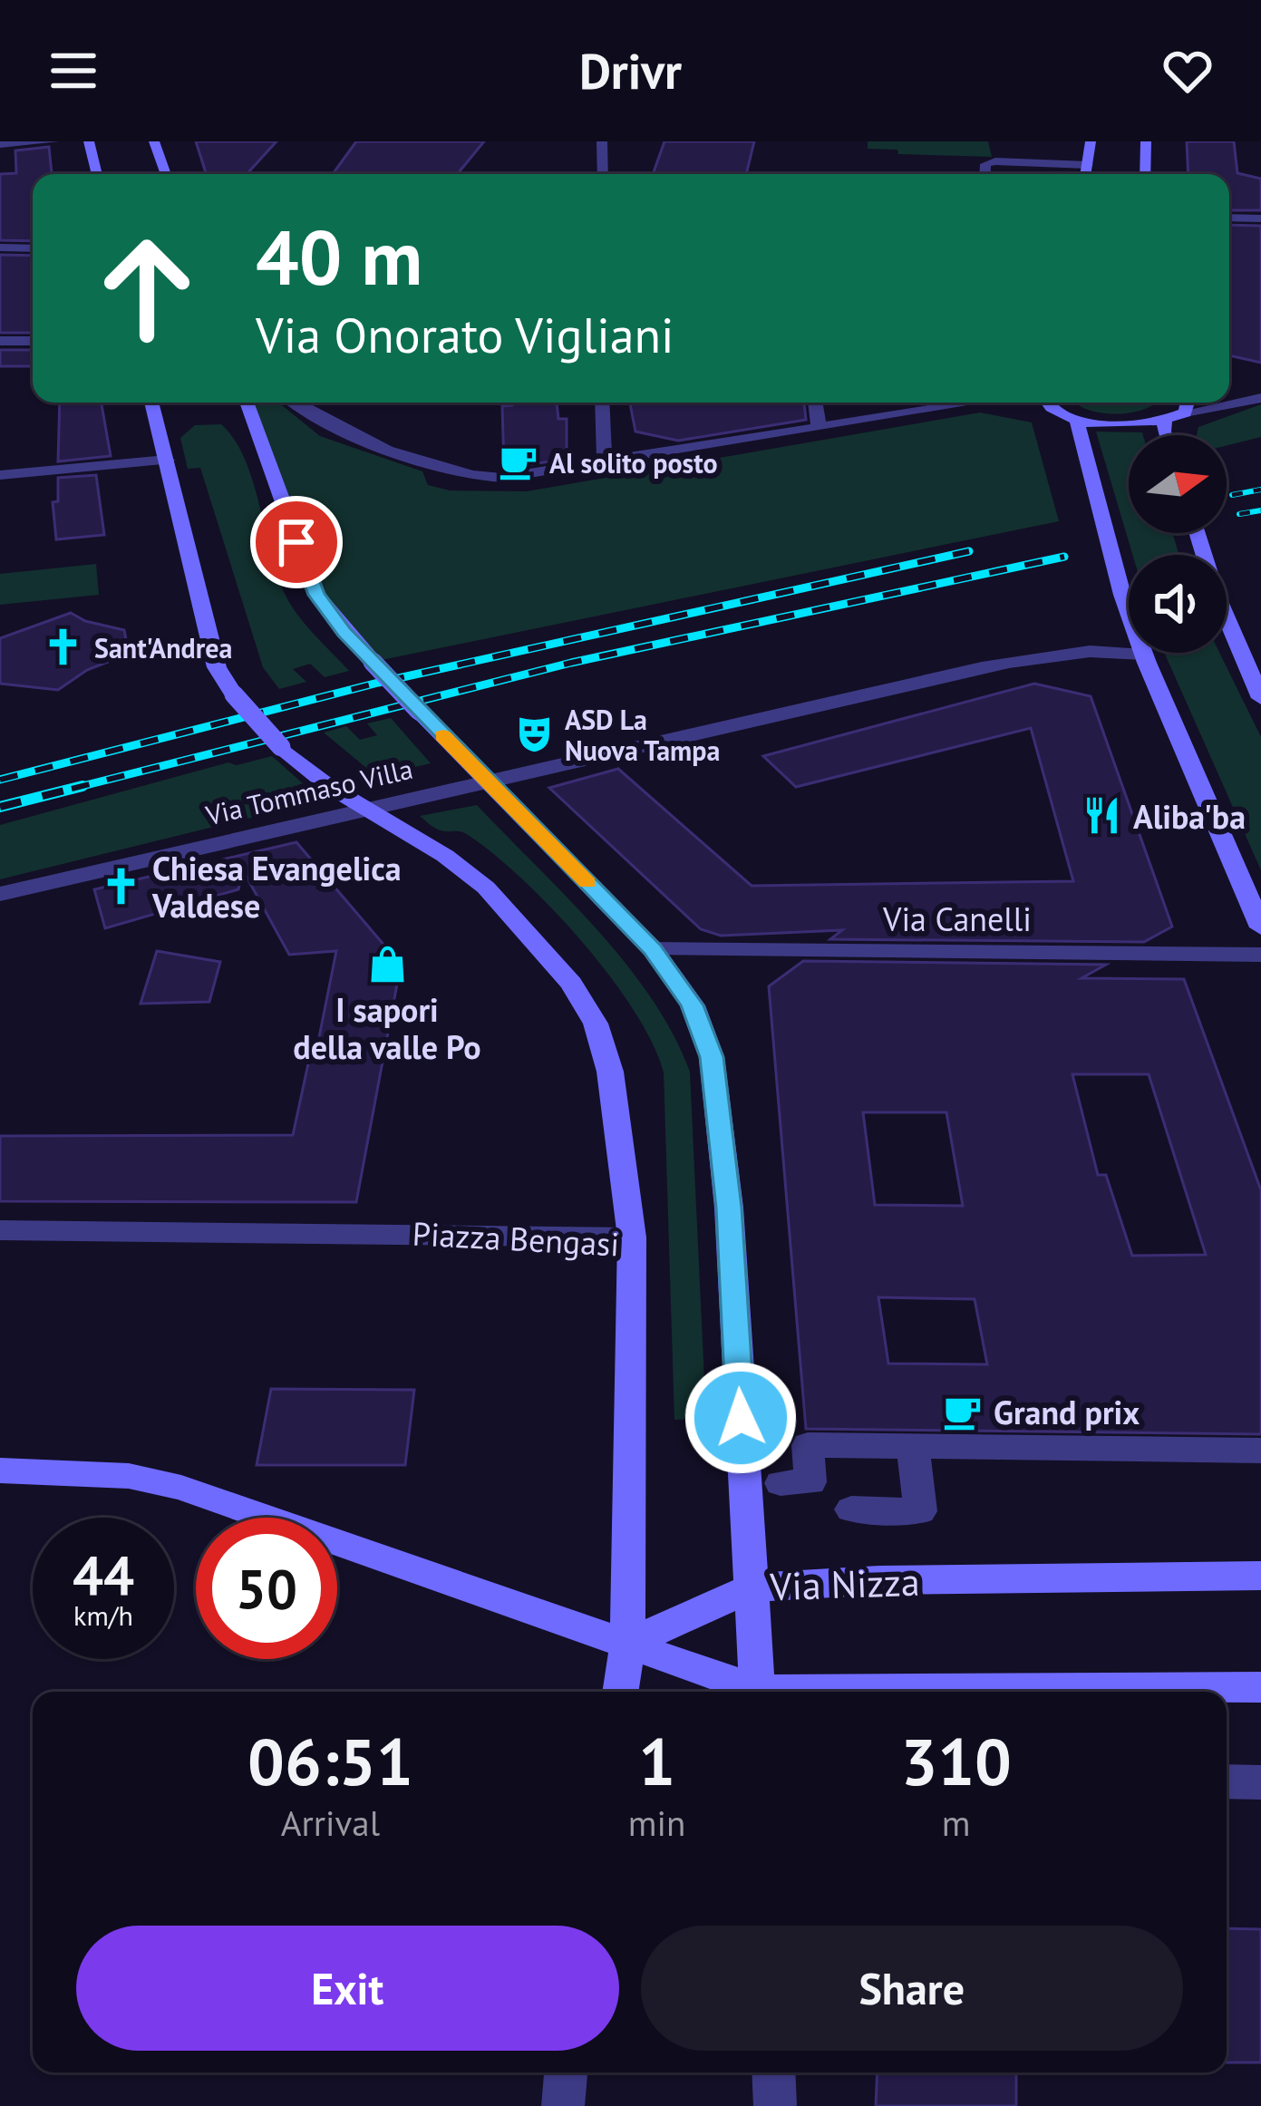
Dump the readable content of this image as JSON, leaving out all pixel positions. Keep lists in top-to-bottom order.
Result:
{
  "streets": {
    "main road": ["Piazza Bengasi", "Via Nizza"],
    "street": ["Via Tommaso Villa", "Via Canelli"]
  },
  "crossings": [
    ["Piazza Bengasi", "Via Nizza"]
  ],
  "places": {
    "cafe": ["Al solito posto", "Grand prix"],
    "church": ["Sant'Andrea", "Chiesa Evangelica Valdese"],
    "theatre": ["ASD La Nuova Tampa"],
    "restaurant": ["Aliba'ba"],
    "shop": ["I sapori della valle Po"]
  },
  "north": "right",
  "page": {
    "header": "Drivr",
    "turn": ["40 m", "Via Onorato Vigliani"],
    "speed": "44 km/h",
    "limit": "50",
    "eta": [
      "06:51",
      "Arrival",
      "1",
      "min",
      "310",
      "m"
    ],
    "buttons": ["Exit", "Share"]
  }
}
